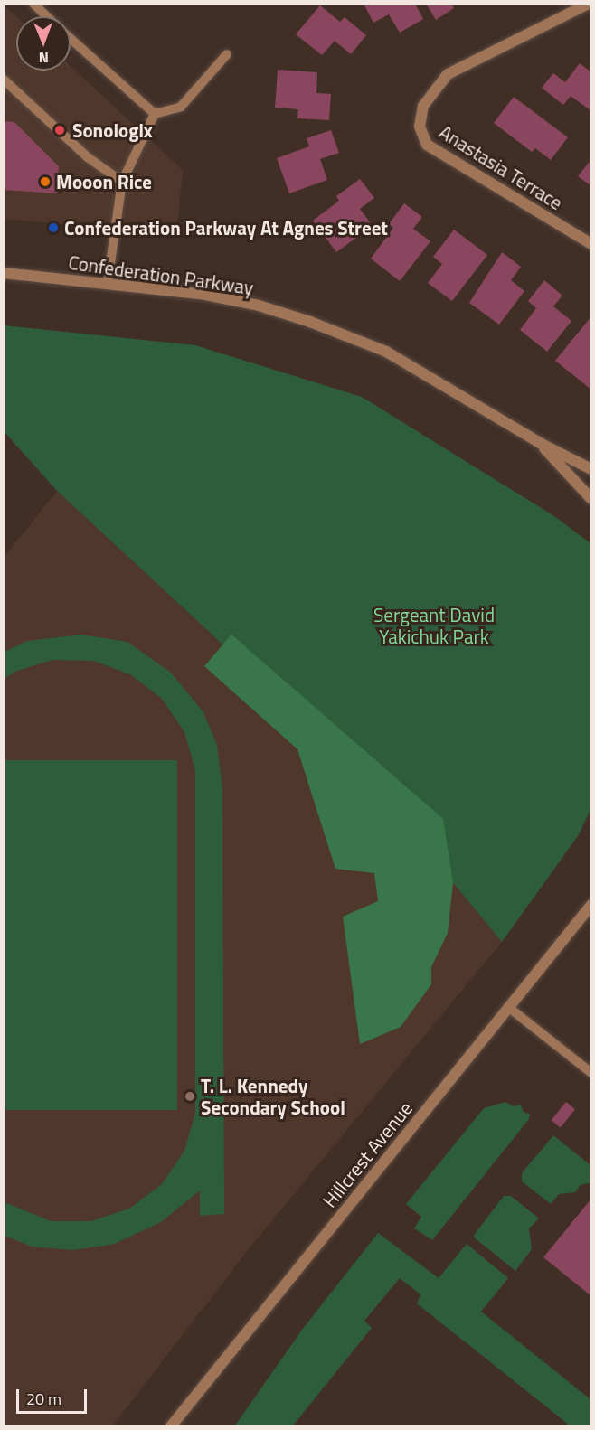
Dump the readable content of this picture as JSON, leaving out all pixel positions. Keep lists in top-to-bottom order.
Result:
{
  "streets": {
    "street": ["Anastasia Terrace", "Confederation Parkway", "Hillcrest Avenue"]
  },
  "parks": ["Sergeant David Yakichuk Park"],
  "places": [
    "Sonologix",
    "Mooon Rice",
    "Confederation Parkway At Agnes Street",
    "T. L. Kennedy Secondary School"
  ],
  "scale_bar": "20 m",
  "north": "bottom"
}
